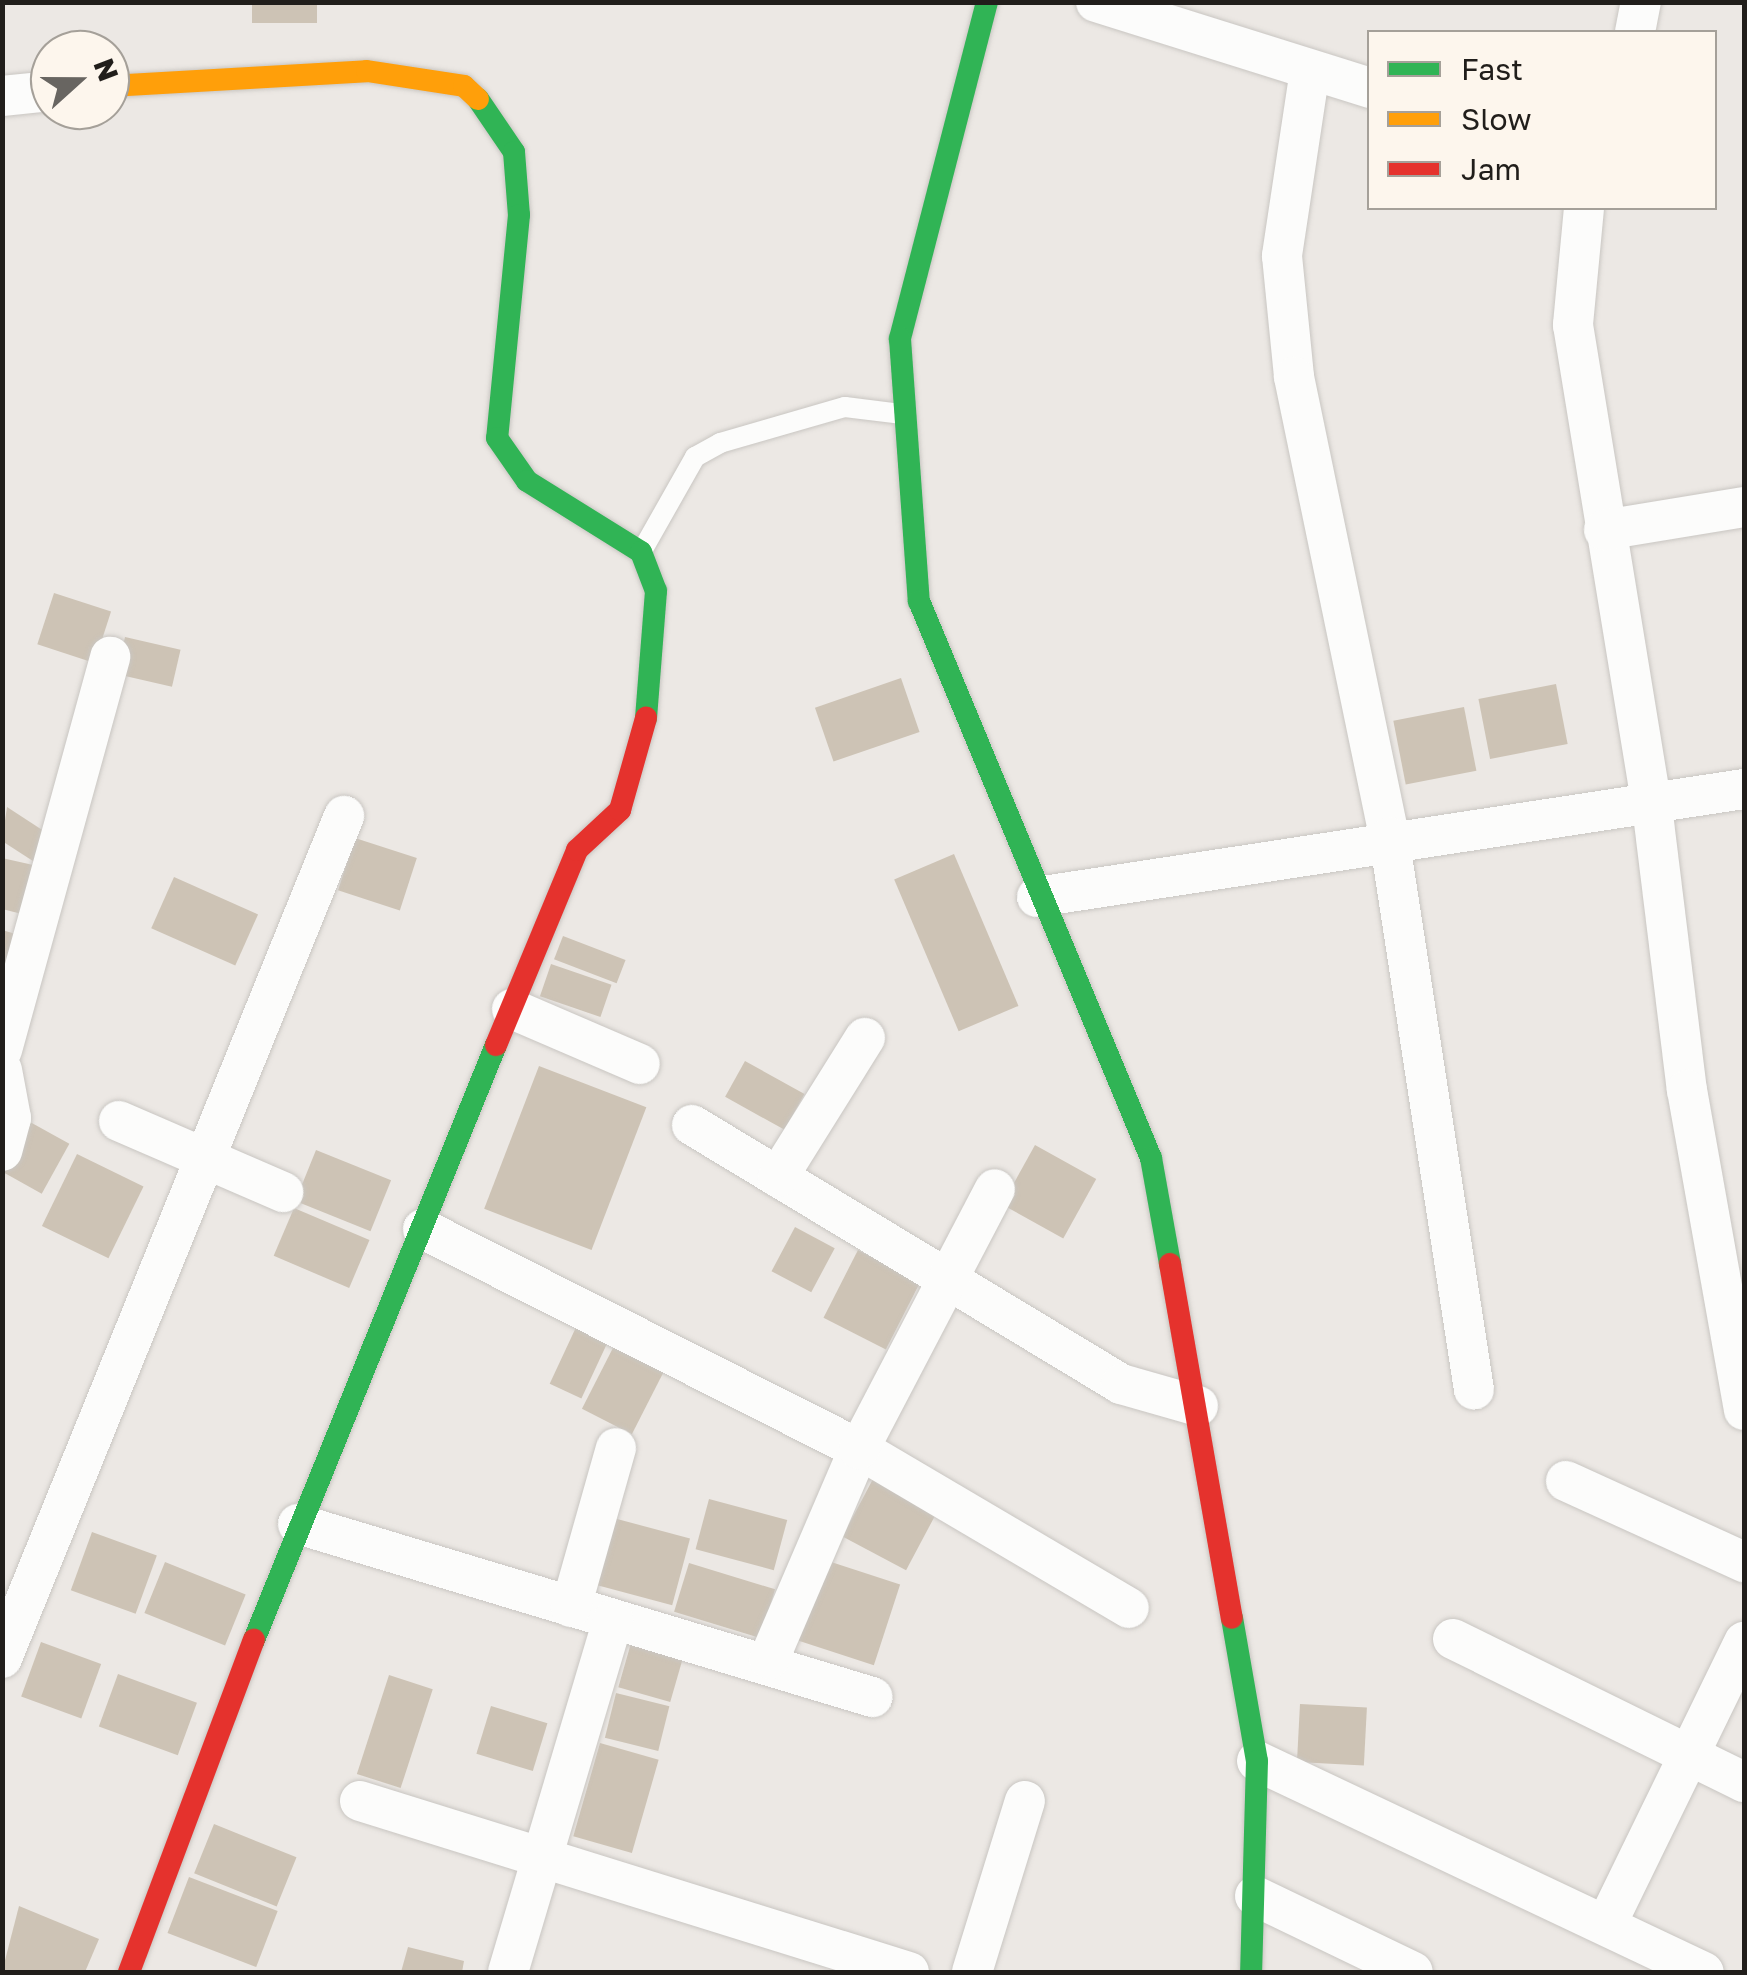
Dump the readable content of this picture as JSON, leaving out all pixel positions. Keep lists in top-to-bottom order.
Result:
{
  "legend": ["Fast", "Slow", "Jam"],
  "north": "right"
}
